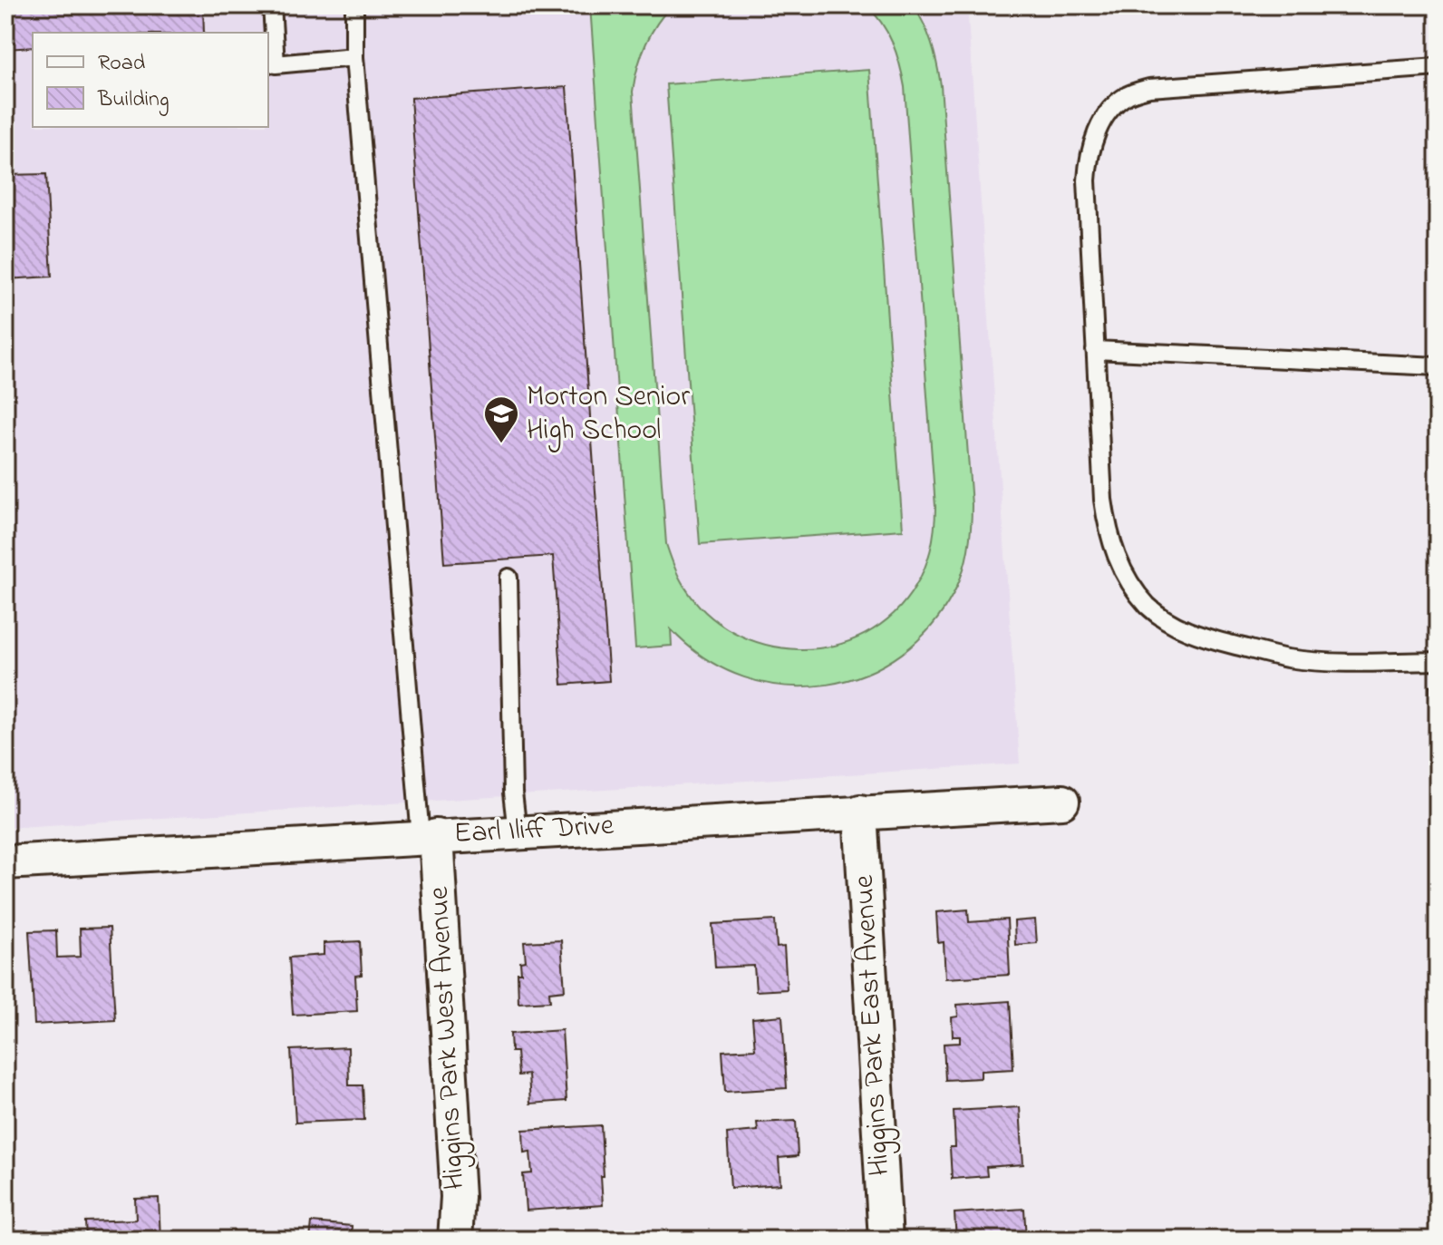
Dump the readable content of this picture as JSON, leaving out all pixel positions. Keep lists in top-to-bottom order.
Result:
{
  "streets": {
    "street": ["Earl Iliff Drive", "Higgins Park East Avenue", "Higgins Park West Avenue"]
  },
  "crossings": [
    ["Earl Iliff Drive", "Higgins Park East Avenue"],
    ["Earl Iliff Drive", "Higgins Park West Avenue"]
  ],
  "places": {
    "school or university": ["Morton Senior High School"]
  },
  "legend": ["Road", "Building"]
}
